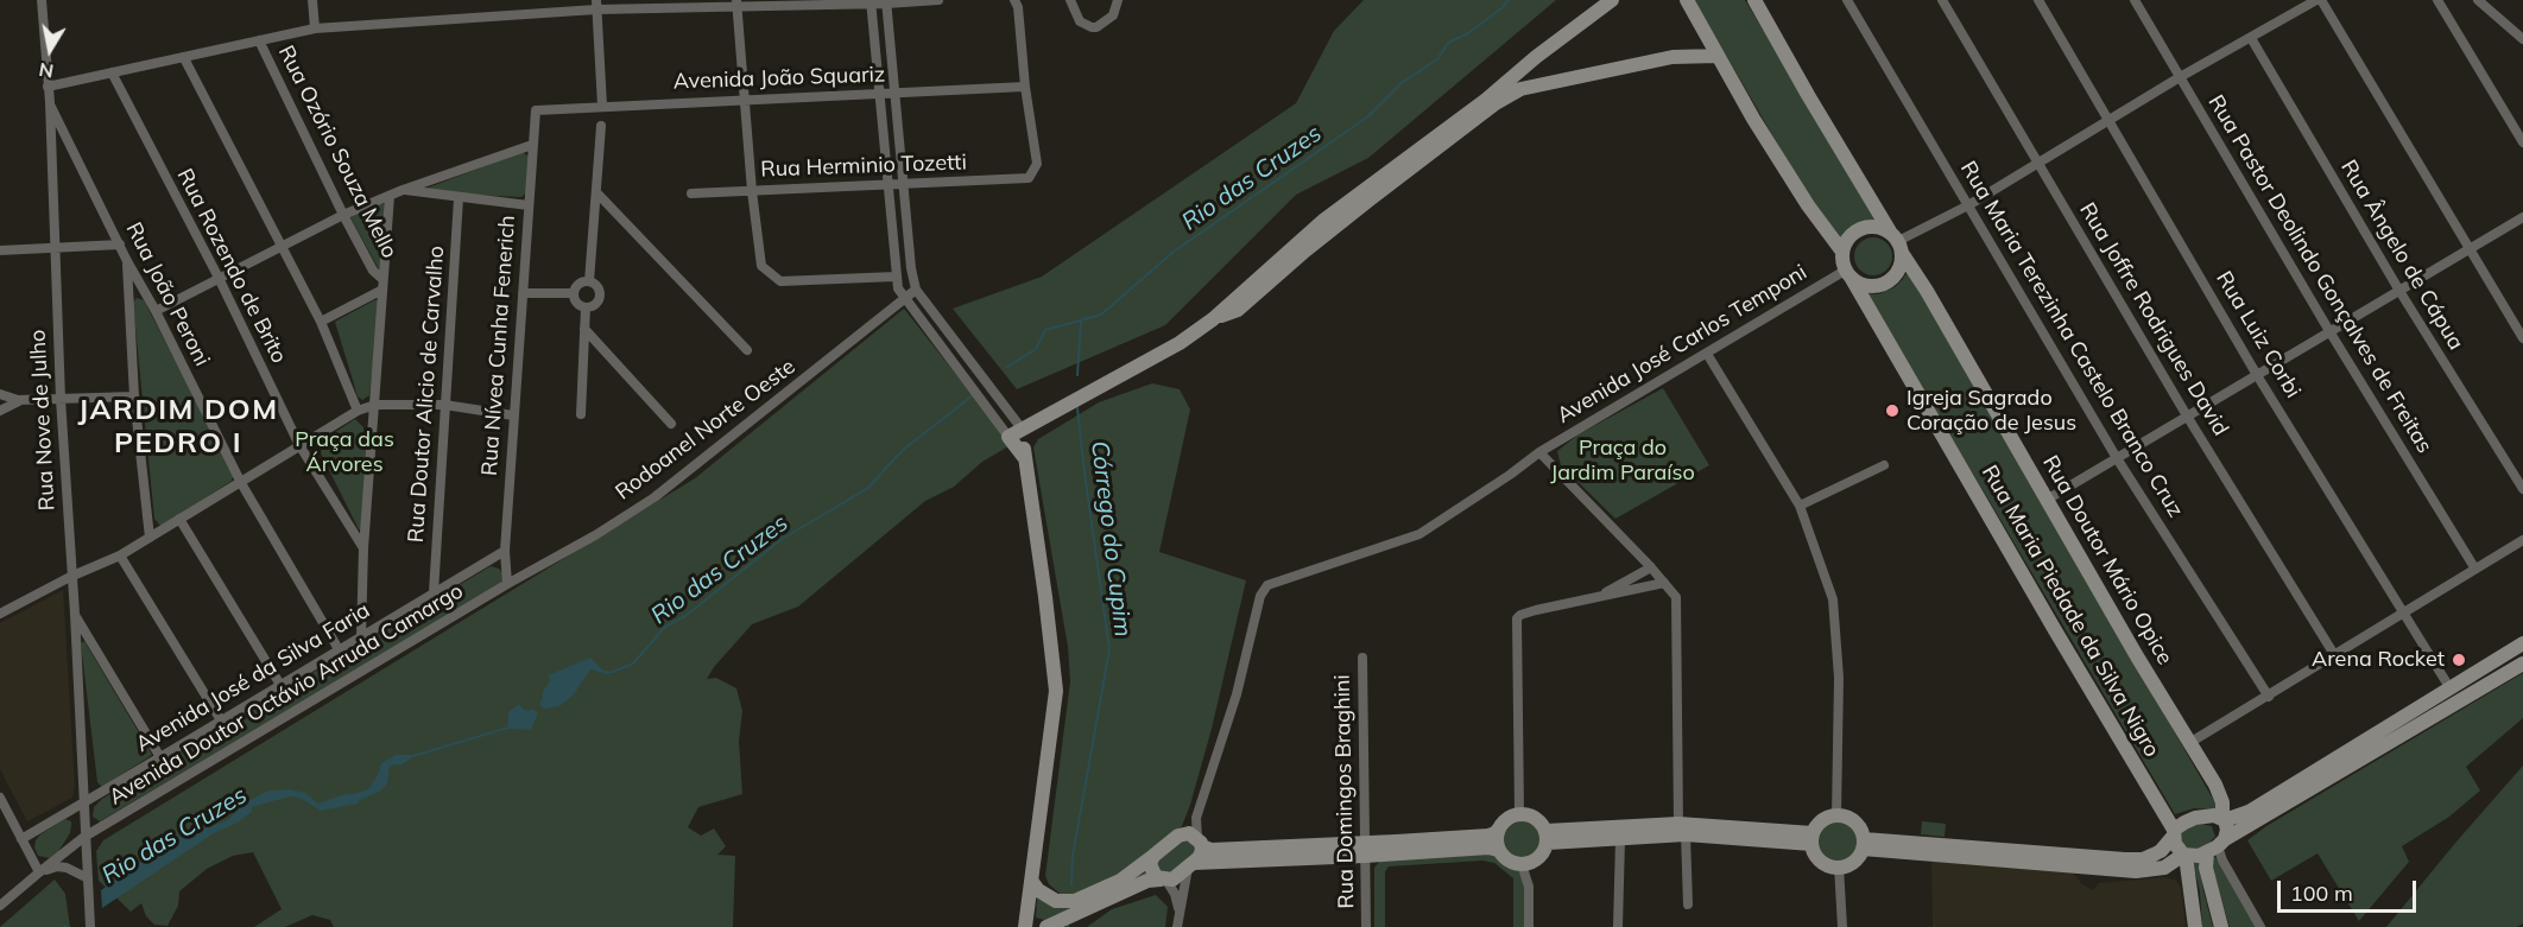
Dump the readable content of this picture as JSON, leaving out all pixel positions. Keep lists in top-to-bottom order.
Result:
{
  "streets": {
    "street": [
      "Avenida João Squariz",
      "Rua Ozório Souza Mello",
      "Rua Herminio Tozetti",
      "Rua Ângelo de Cápua",
      "Rua Rozendo de Brito",
      "Rua Pastor Deolindo Gonçalves de Freitas",
      "Rua João Peroni",
      "Rua Joffre Rodrigues David",
      "Rua Luiz Corbi",
      "Rua Maria Terezinha Castelo Branco Cruz",
      "Avenida José Carlos Temponi",
      "Rua Nívea Cunha Fenerich",
      "Rua Doutor Alicio de Carvalho",
      "Rua Nove de Julho",
      "Rodoanel Norte Oeste",
      "Rua Doutor Mário Opice",
      "Rua Maria Piedade da Silva Nigro",
      "Avenida José da Silva Faria",
      "Avenida Doutor Octávio Arruda Camargo",
      "Rua Domingos Braghini"
    ]
  },
  "crossings": [
    ["Avenida João Squariz", "Rua Herminio Tozetti"],
    ["Avenida João Squariz", "Rua Nívea Cunha Fenerich"],
    ["Rua João Peroni", "Rua Nove de Julho"],
    ["Rua João Peroni", "Avenida José da Silva Faria"],
    ["Avenida José Carlos Temponi", "Rua Doutor Mário Opice"],
    ["Avenida José Carlos Temponi", "Rua Maria Piedade da Silva Nigro"],
    ["Rua Nívea Cunha Fenerich", "Rodoanel Norte Oeste"],
    ["Rua Nívea Cunha Fenerich", "Avenida José da Silva Faria"],
    ["Rua Nívea Cunha Fenerich", "Avenida Doutor Octávio Arruda Camargo"],
    ["Rua Doutor Alicio de Carvalho", "Avenida José da Silva Faria"],
    ["Rua Nove de Julho", "Avenida José da Silva Faria"],
    ["Rua Nove de Julho", "Avenida Doutor Octávio Arruda Camargo"],
    ["Rodoanel Norte Oeste", "Avenida Doutor Octávio Arruda Camargo"],
    ["Rua Doutor Mário Opice", "Rua Maria Piedade da Silva Nigro"]
  ],
  "districts": ["JARDIM DOM PEDRO I"],
  "water": ["Rio das Cruzes", "Córrego do Cupim"],
  "parks": ["Praça das Árvores", "Praça do Jardim Paraíso"],
  "places": ["Igreja Sagrado Coração de Jesus", "Arena Rocket"],
  "scale_bar": "100 m",
  "north": "bottom"
}
